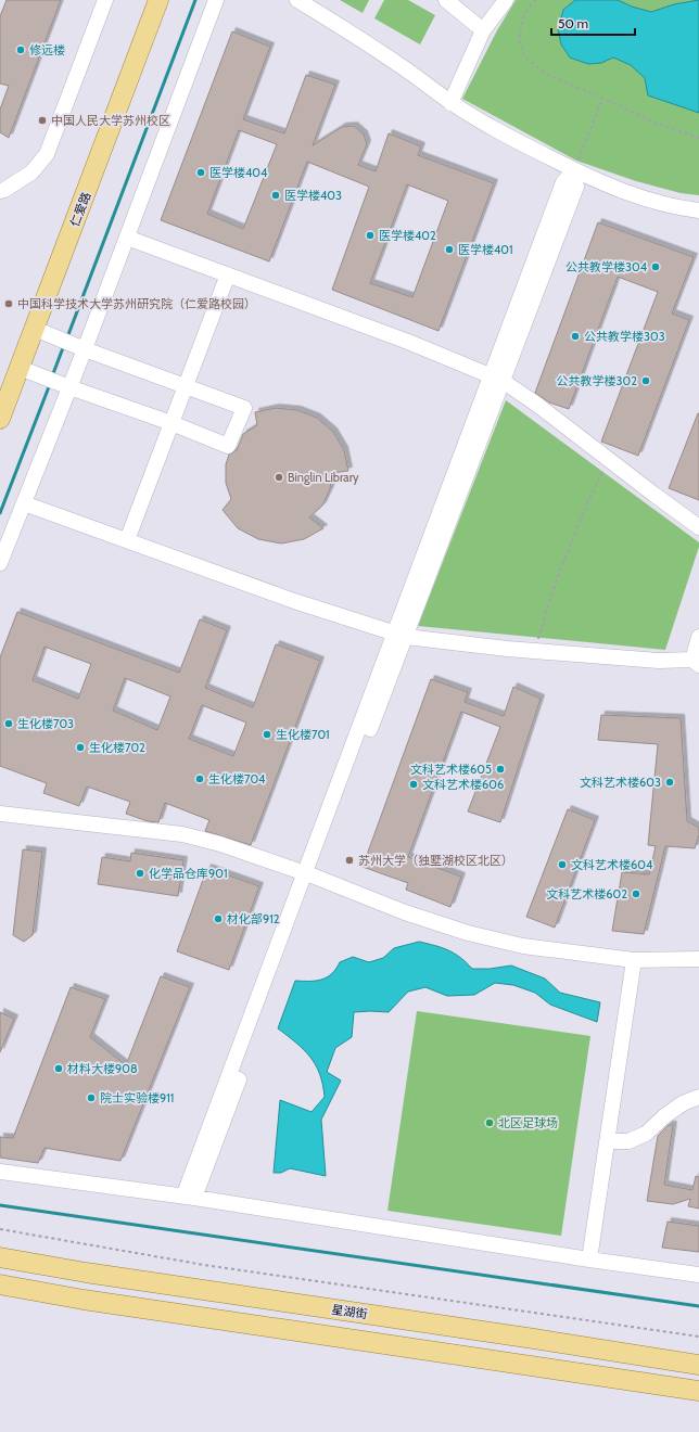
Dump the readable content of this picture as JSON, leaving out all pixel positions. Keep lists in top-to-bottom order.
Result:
{
  "streets": {
    "main road": ["仁爱路", "星湖街"]
  },
  "places": [
    "修远楼",
    "中国人民大学苏州校区",
    "医学楼404",
    "医学楼403",
    "医学楼402",
    "医学楼401",
    "公共教学楼304",
    "中国科学技术大学苏州研究院（仁爱路校园）",
    "公共教学楼303",
    "公共教学楼302",
    "Binglin Library",
    "生化楼703",
    "生化楼701",
    "生化楼702",
    "文科艺术楼605",
    "生化楼704",
    "文科艺术楼603",
    "文科艺术楼606",
    "苏州大学（独墅湖校区北区）",
    "文科艺术楼604",
    "化学品仓库901",
    "文科艺术楼602",
    "材化部912",
    "材料大楼908",
    "院士实验楼911",
    "北区足球场"
  ],
  "scale_bar": "50 m"
}
